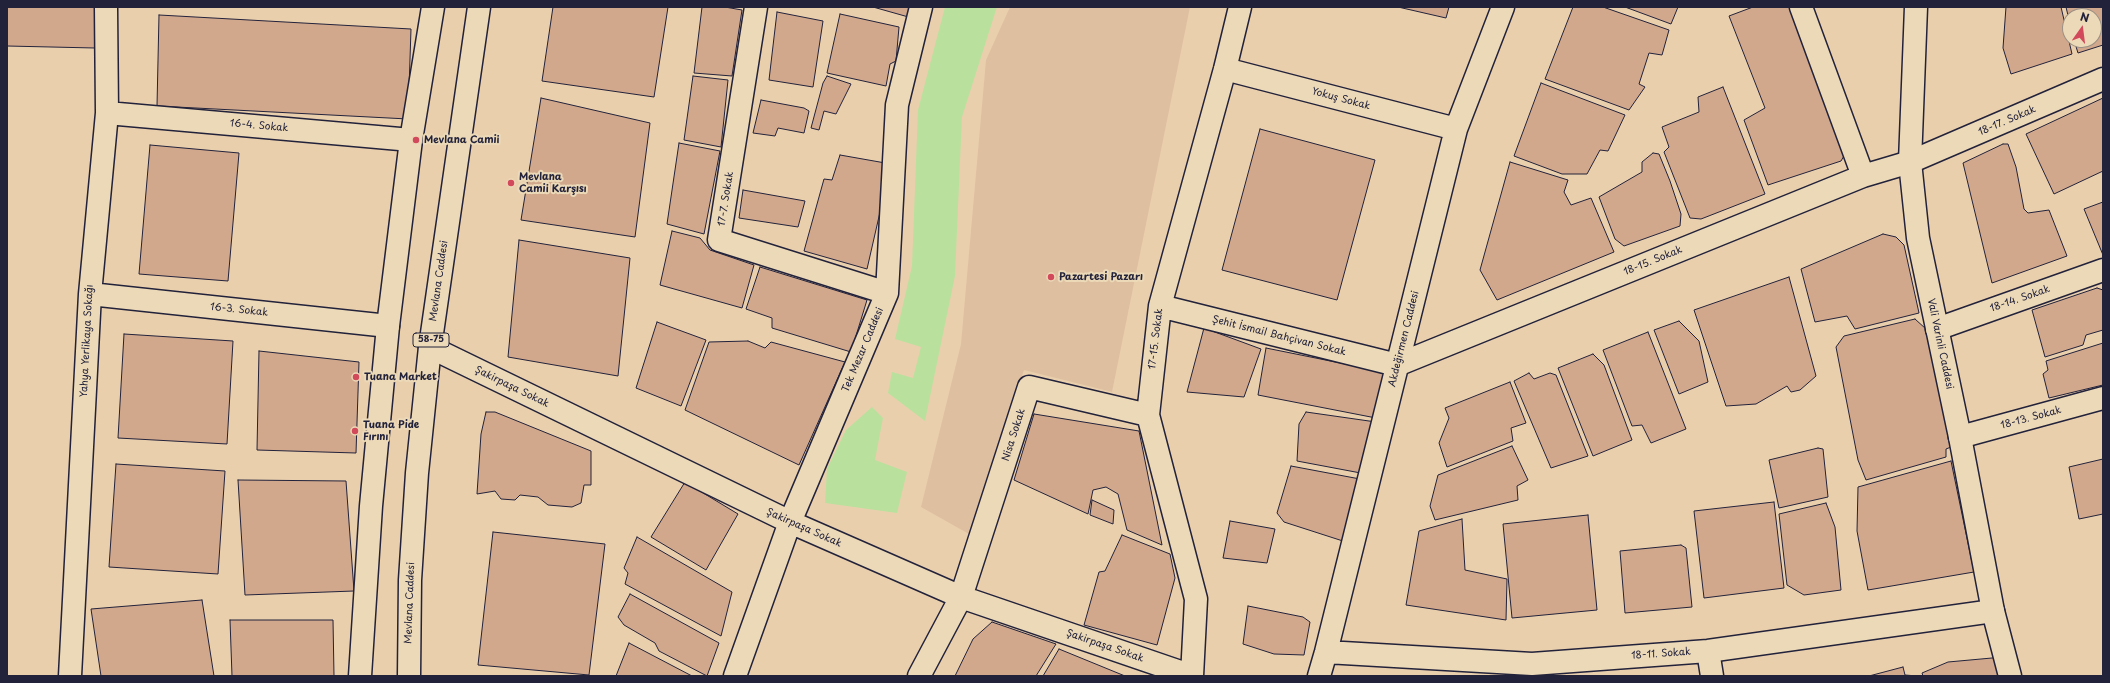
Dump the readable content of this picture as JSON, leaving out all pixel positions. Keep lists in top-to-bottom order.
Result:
{
  "streets": {
    "street": [
      "Yokuş Sokak",
      "18-17. Sokak",
      "16-4. Sokak",
      "17-7. Sokak",
      "18-15. Sokak",
      "Mevlana Caddesi",
      "18-14. Sokak",
      "16-3. Sokak",
      "Şehit İsmail Bahçivan Sokak",
      "17-15. Sokak",
      "Akdeğirmen Caddesi",
      "58-75",
      "Yahya Yerlikaya Sokağı",
      "Vali Varinli Caddesi",
      "Tek Mezar Caddesi",
      "Şakirpaşa Sokak",
      "18-13. Sokak",
      "Nisa Sokak",
      "18-11. Sokak"
    ]
  },
  "crossings": [
    ["Yokuş Sokak", "17-15. Sokak"],
    ["Yokuş Sokak", "Akdeğirmen Caddesi"],
    ["18-17. Sokak", "18-15. Sokak"],
    ["18-17. Sokak", "Vali Varinli Caddesi"],
    ["16-4. Sokak", "Yahya Yerlikaya Sokağı"],
    ["17-7. Sokak", "Tek Mezar Caddesi"],
    ["18-15. Sokak", "Şehit İsmail Bahçivan Sokak"],
    ["18-15. Sokak", "Akdeğirmen Caddesi"],
    ["18-15. Sokak", "Vali Varinli Caddesi"],
    ["Mevlana Caddesi", "Şakirpaşa Sokak"],
    ["18-14. Sokak", "Vali Varinli Caddesi"],
    ["16-3. Sokak", "Yahya Yerlikaya Sokağı"],
    ["Şehit İsmail Bahçivan Sokak", "17-15. Sokak"],
    ["Şehit İsmail Bahçivan Sokak", "Akdeğirmen Caddesi"],
    ["17-15. Sokak", "Şakirpaşa Sokak"],
    ["17-15. Sokak", "Nisa Sokak"],
    ["Akdeğirmen Caddesi", "18-11. Sokak"],
    ["Vali Varinli Caddesi", "18-13. Sokak"],
    ["Vali Varinli Caddesi", "18-11. Sokak"],
    ["Tek Mezar Caddesi", "Şakirpaşa Sokak"],
    ["Şakirpaşa Sokak", "Nisa Sokak"]
  ],
  "places": [
    "Mevlana Camii",
    "Mevlana Camii Karşısı",
    "Pazartesi Pazarı",
    "Tuana Market",
    "Tuana Pide Fırını"
  ],
  "north": "top"
}
